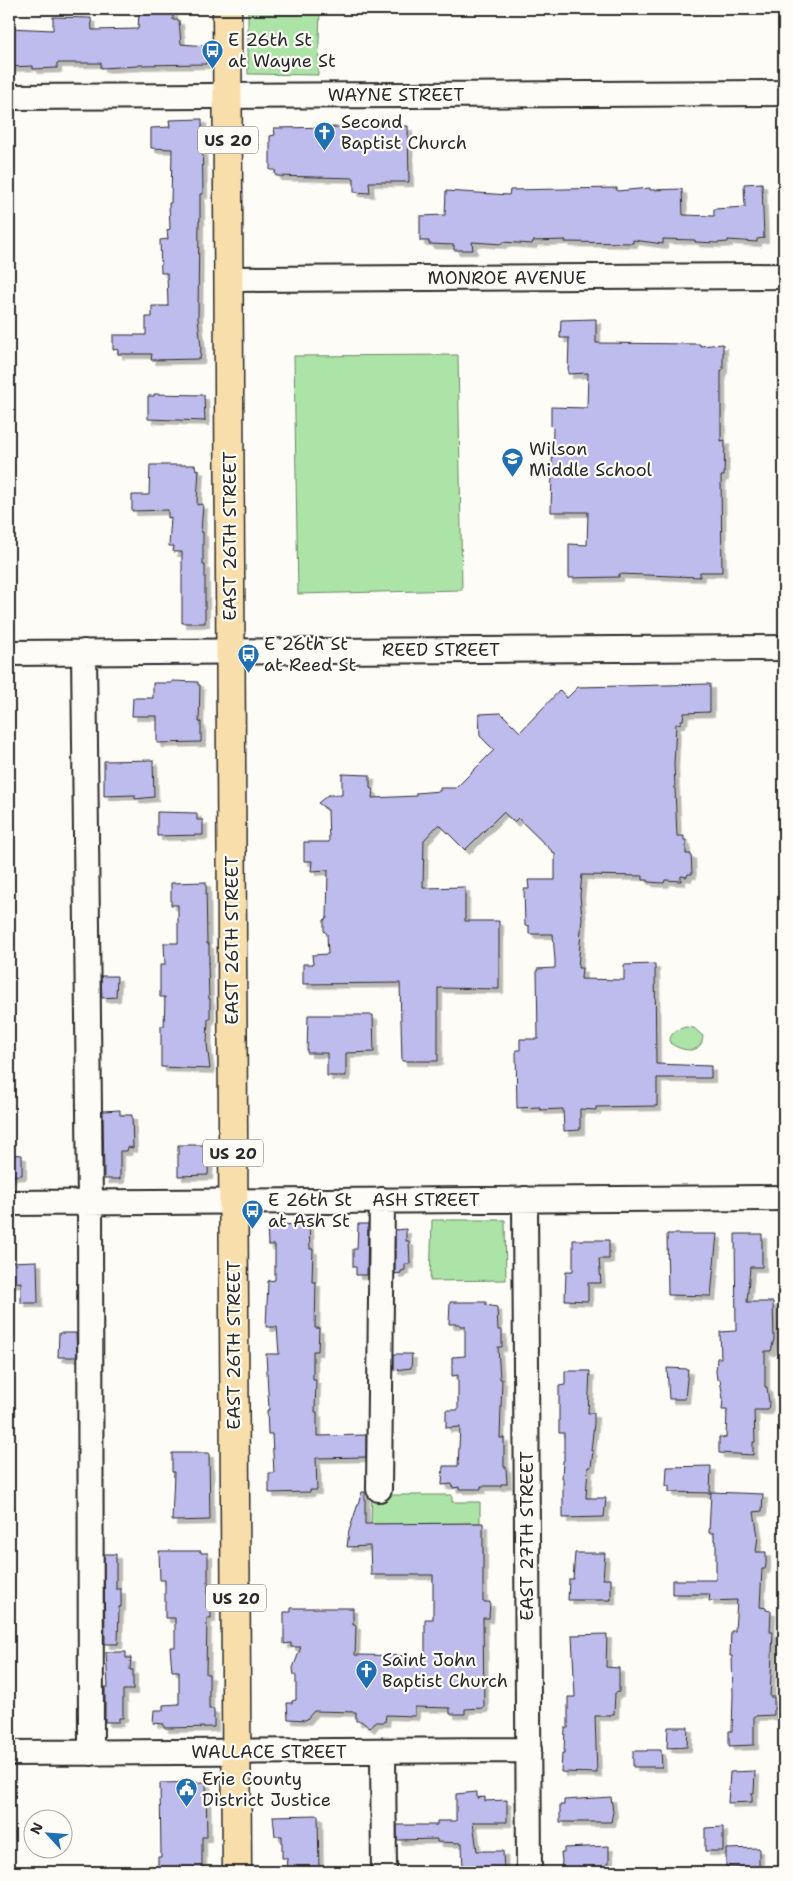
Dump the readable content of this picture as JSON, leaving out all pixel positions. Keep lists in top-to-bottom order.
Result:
{
  "streets": {
    "main road": ["US 20", "EAST 26TH STREET"],
    "street": [
      "WAYNE STREET",
      "MONROE AVENUE",
      "REED STREET",
      "ASH STREET",
      "EAST 27TH STREET",
      "WALLACE STREET"
    ]
  },
  "crossings": [
    ["WAYNE STREET", "EAST 26TH STREET"],
    ["MONROE AVENUE", "EAST 26TH STREET"],
    ["EAST 26TH STREET", "REED STREET"],
    ["EAST 26TH STREET", "ASH STREET"],
    ["EAST 26TH STREET", "WALLACE STREET"],
    ["ASH STREET", "EAST 27TH STREET"],
    ["EAST 27TH STREET", "WALLACE STREET"]
  ],
  "places": {
    "bus stop": ["E 26th St at Wayne St", "E 26th St at Reed St", "E 26th St at Ash St"],
    "church": ["Second Baptist Church", "Saint John Baptist Church"],
    "school or university": ["Wilson Middle School"],
    "public building": ["Erie County District Justice"]
  },
  "north": "top left"
}
